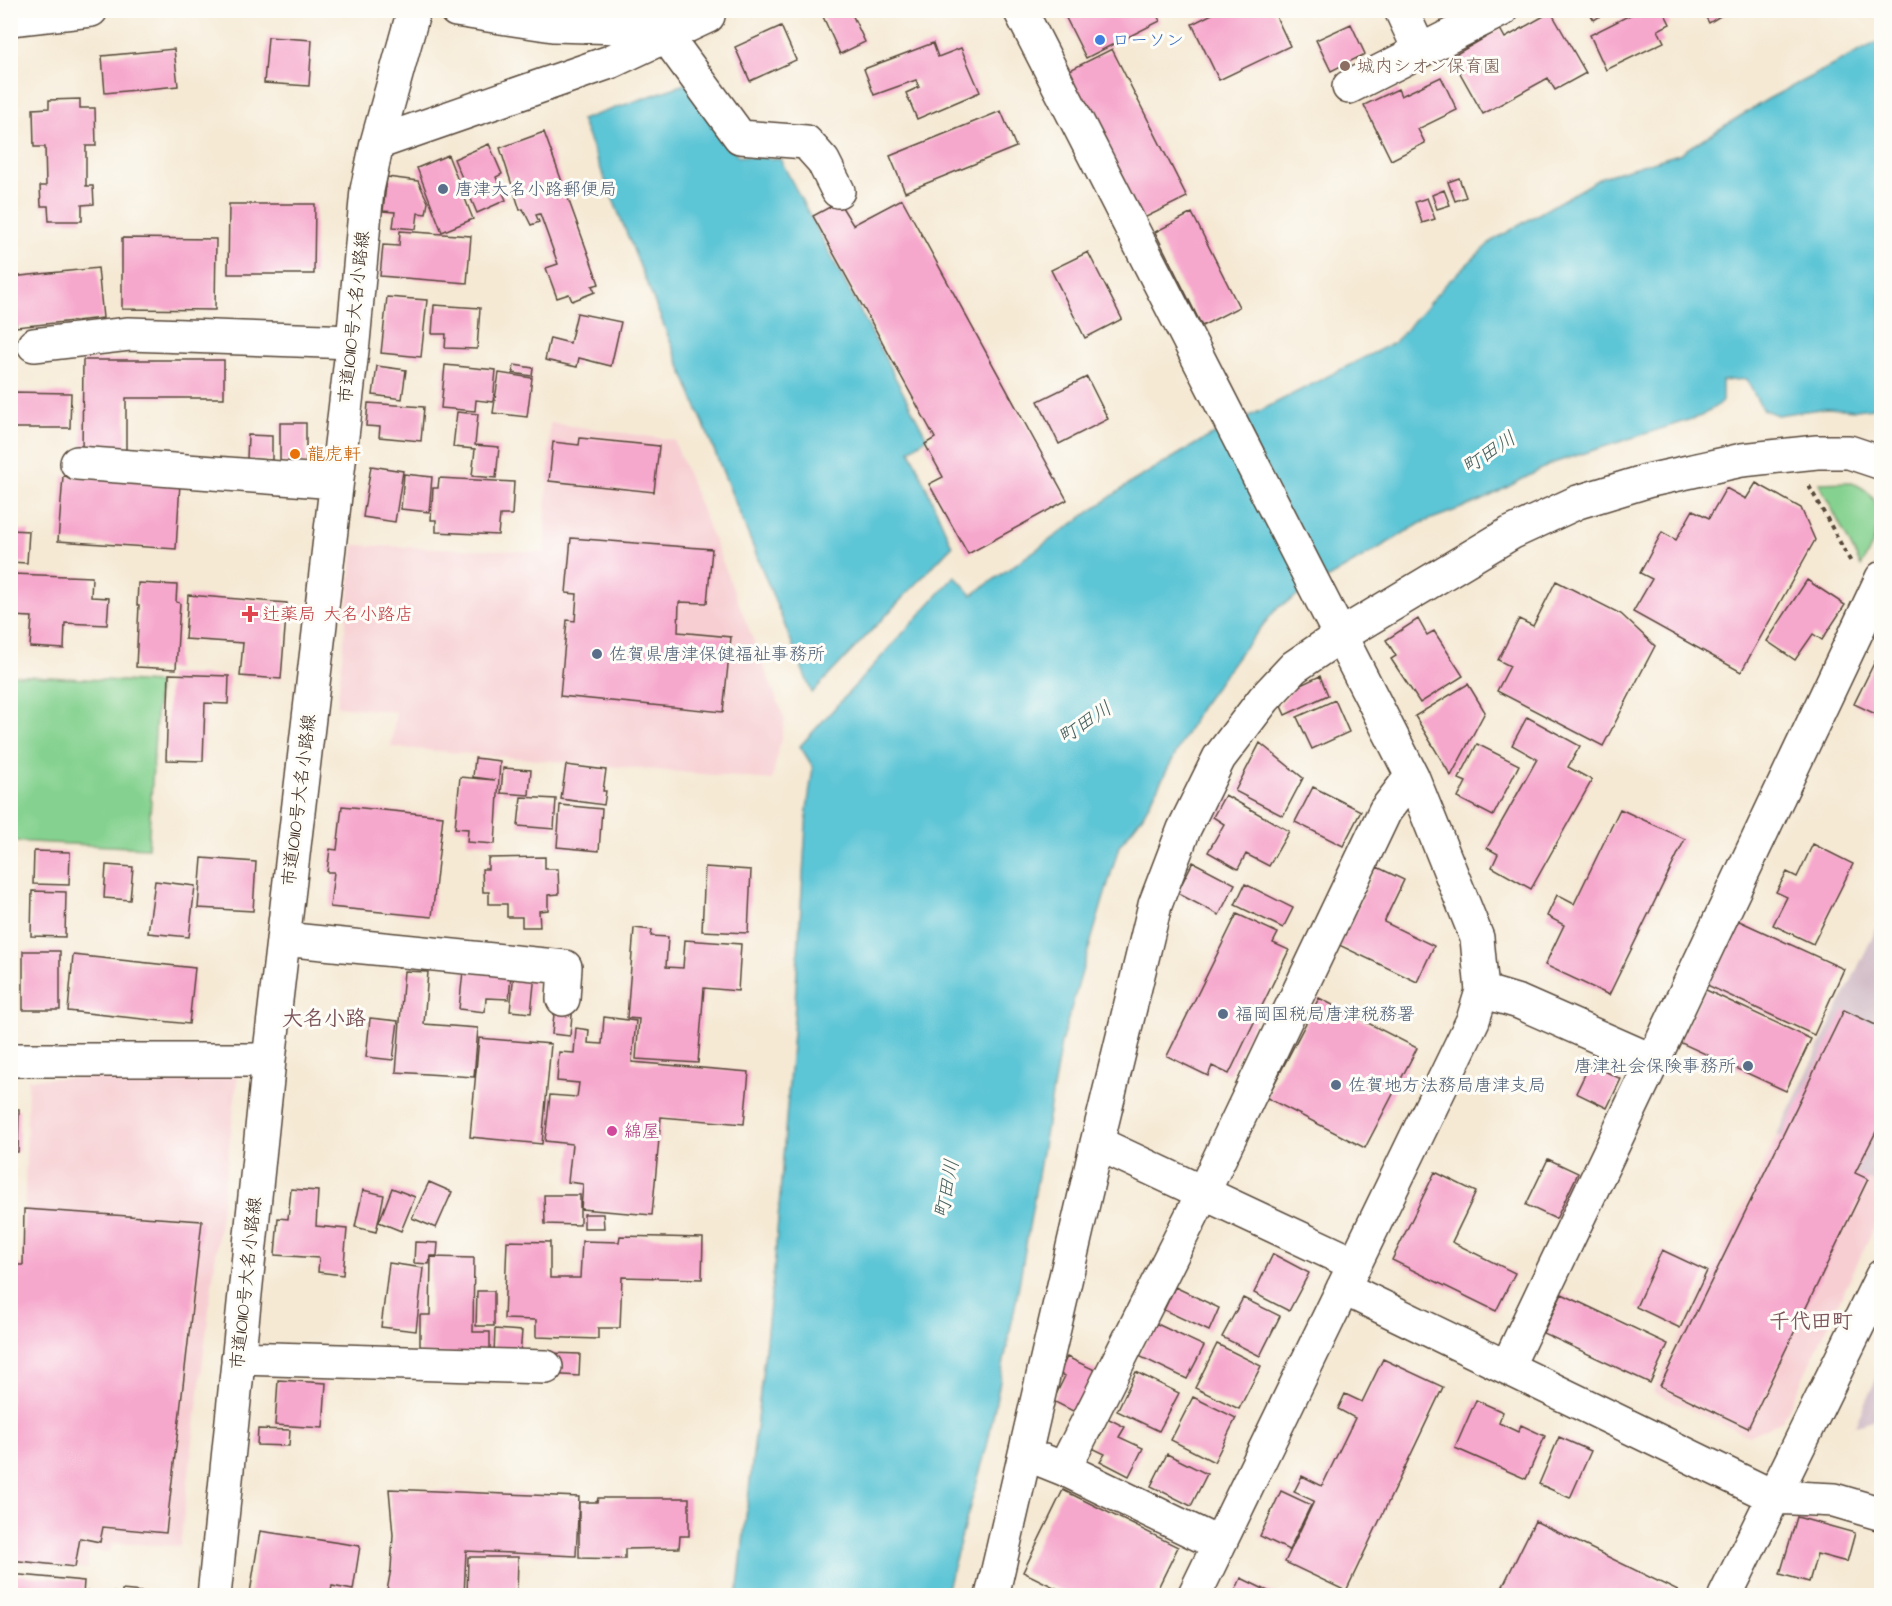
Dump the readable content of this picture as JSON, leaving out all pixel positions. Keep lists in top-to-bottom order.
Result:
{
  "streets": {
    "street": ["市道10110号大名小路線"]
  },
  "districts": ["大名小路", "千代田町"],
  "water": ["町田川"],
  "places": {
    "other": [
      "ローソン",
      "城内シオン保育園",
      "唐津大名小路郵便局",
      "龍虎軒",
      "佐賀県唐津保健福祉事務所",
      "福岡国税局唐津税務署",
      "唐津社会保険事務所",
      "佐賀地方法務局唐津支局",
      "綿屋"
    ],
    "health": ["辻薬局 大名小路店"]
  }
}
